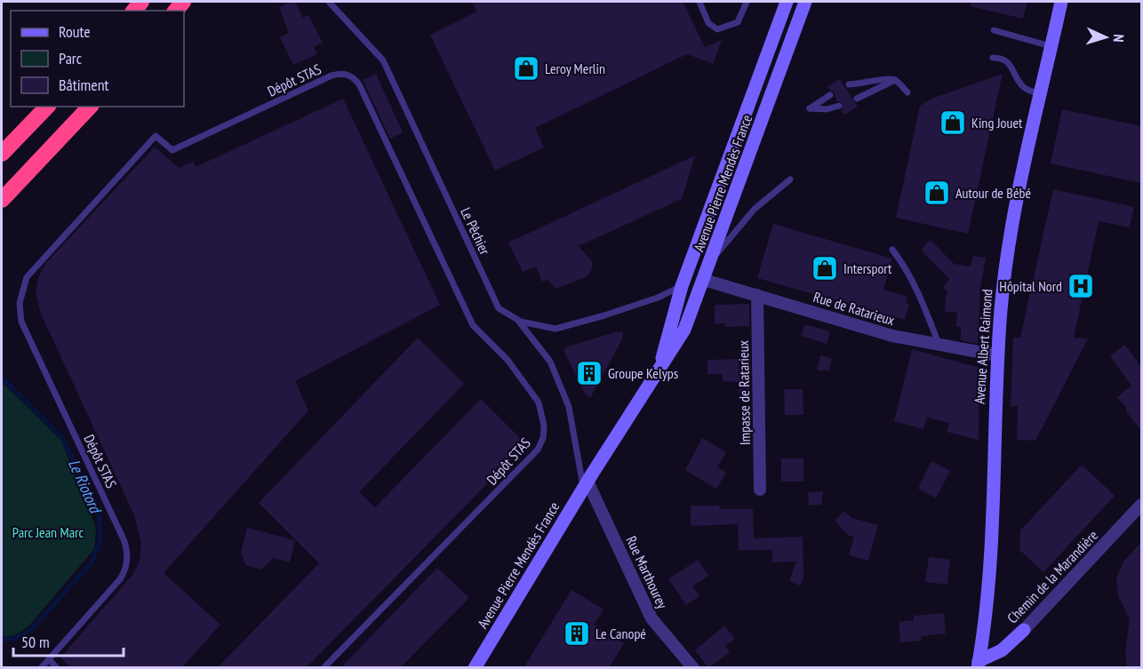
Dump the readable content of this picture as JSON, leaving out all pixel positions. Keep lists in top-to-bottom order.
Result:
{
  "streets": {
    "main road": ["Avenue Pierre Mendès France", "Avenue Albert Raimond", "Chemin de la Marandière"],
    "street": ["Rue de Ratarieux", "Impasse de Ratarieux", "Rue Marthourey"],
    "lane": ["Dépôt STAS", "Le Pêchier"]
  },
  "crossings": [
    ["Avenue Pierre Mendès France", "Le Pêchier"],
    ["Avenue Pierre Mendès France", "Rue de Ratarieux"],
    ["Avenue Pierre Mendès France", "Rue Marthourey"],
    ["Rue de Ratarieux", "Avenue Albert Raimond"],
    ["Rue de Ratarieux", "Impasse de Ratarieux"],
    ["Avenue Albert Raimond", "Chemin de la Marandière"]
  ],
  "water": ["Le Riotord"],
  "parks": ["Parc Jean Marc"],
  "places": {
    "shop": [
      "Leroy Merlin",
      "King Jouet",
      "Autour de Bébé",
      "Intersport"
    ],
    "hospital": ["Hôpital Nord"],
    "building": ["Groupe Kelyps", "Le Canopé"]
  },
  "legend": ["Route", "Parc", "Bâtiment"],
  "scale_bar": "50 m",
  "north": "right"
}
